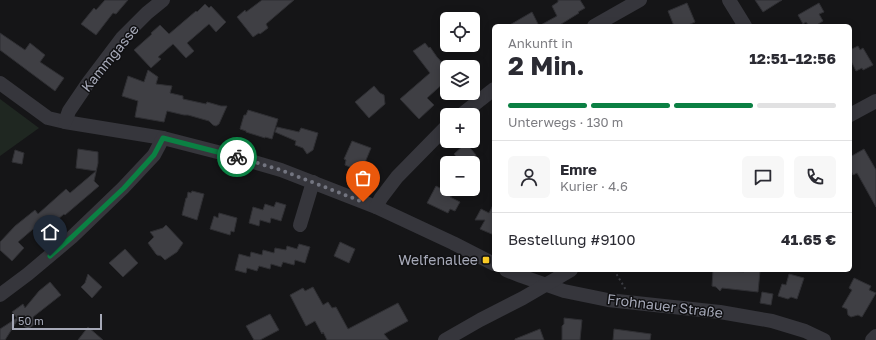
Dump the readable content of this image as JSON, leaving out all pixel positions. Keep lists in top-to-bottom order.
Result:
{
  "streets": {
    "street": ["Kammgasse", "Frohnauer Straße"]
  },
  "places": {
    "transit": ["Welfenallee"]
  },
  "scale_bar": "50 m",
  "page": {
    "map_buttons": ["+", "−"],
    "heading": ["2 Min.", "Ankunft in", "12:51–12:56"],
    "panel": [
      "Emre",
      "Kurier · 4.6",
      "Bestellung #9100",
      "41.65 €"
    ],
    "bar": "Unterwegs · 130 m",
    "scale": "50 m"
  }
}
